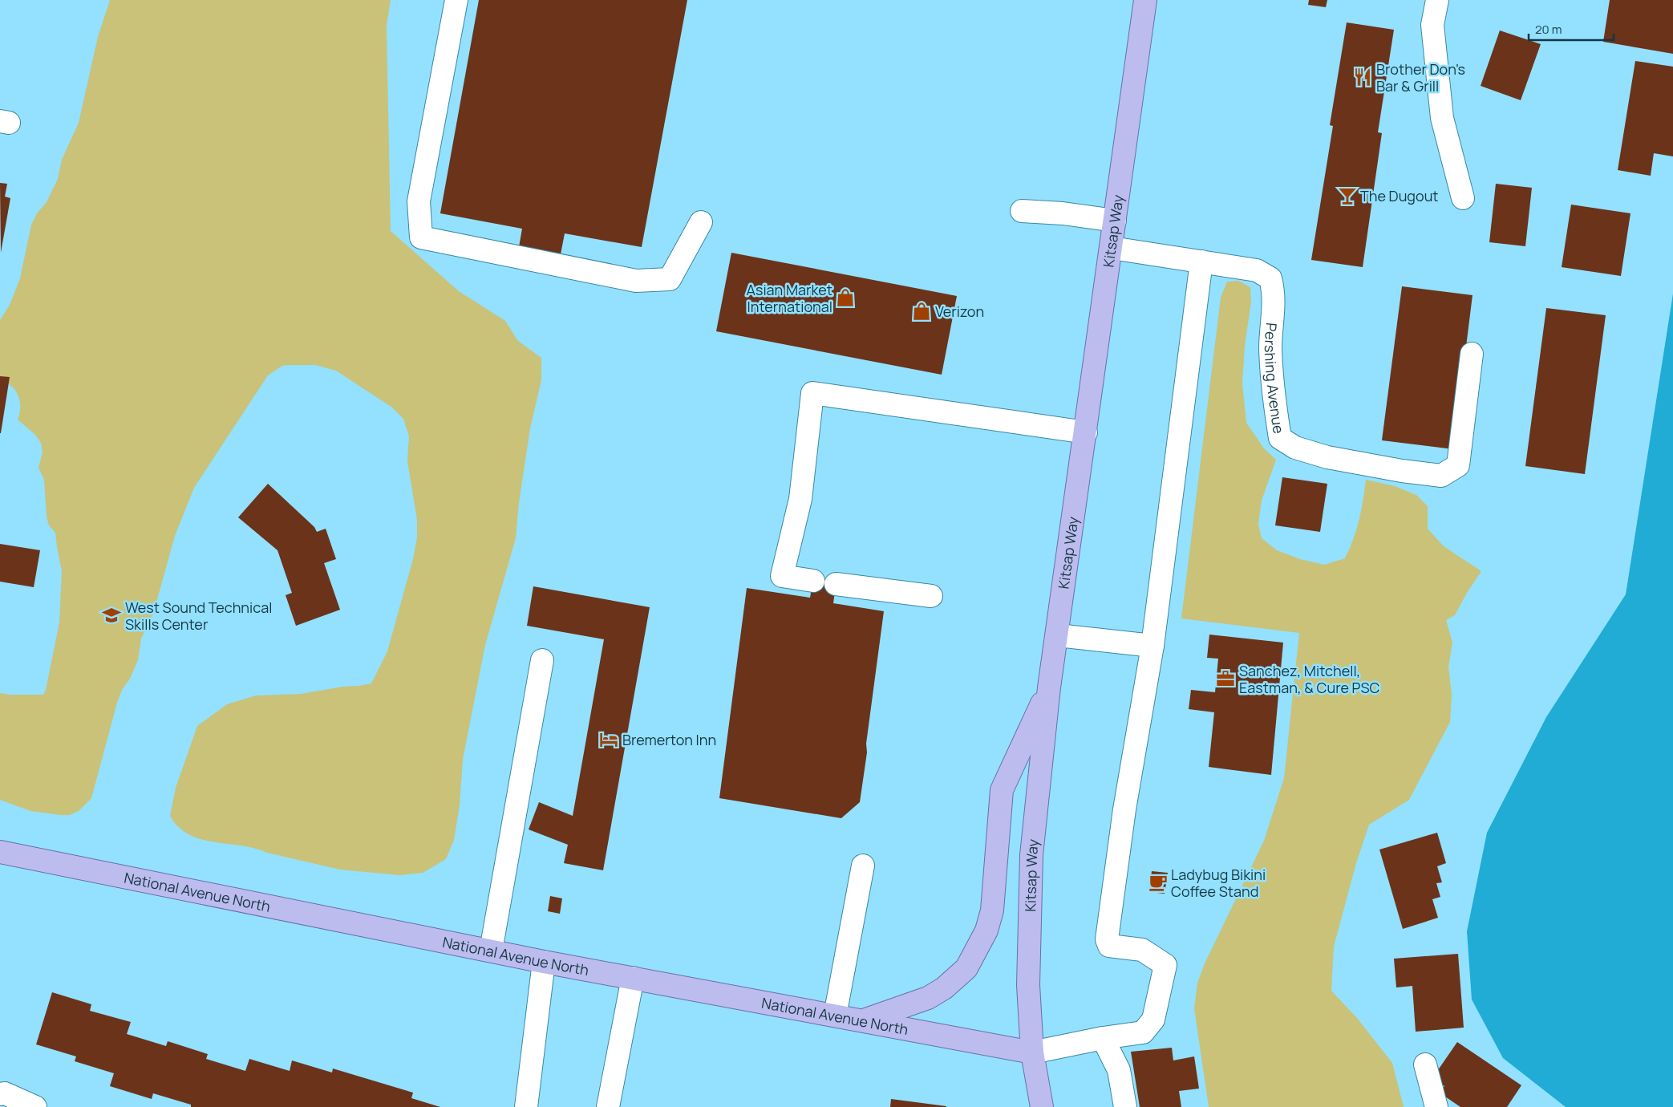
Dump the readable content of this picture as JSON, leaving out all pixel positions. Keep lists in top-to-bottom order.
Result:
{
  "streets": {
    "main road": ["Kitsap Way", "National Avenue North"],
    "street": ["Pershing Avenue"]
  },
  "crossings": [
    ["Kitsap Way", "Pershing Avenue"],
    ["Kitsap Way", "National Avenue North"]
  ],
  "places": {
    "restaurant": ["Brother Don's Bar & Grill"],
    "bar": ["The Dugout"],
    "shop": ["Asian Market International", "Verizon"],
    "school or university": ["West Sound Technical Skills Center"],
    "office": ["Sanchez, Mitchell, Eastman, & Cure PSC"],
    "hotel": ["Bremerton Inn"],
    "cafe": ["Ladybug Bikini Coffee Stand"]
  },
  "scale_bar": "20 m"
}
